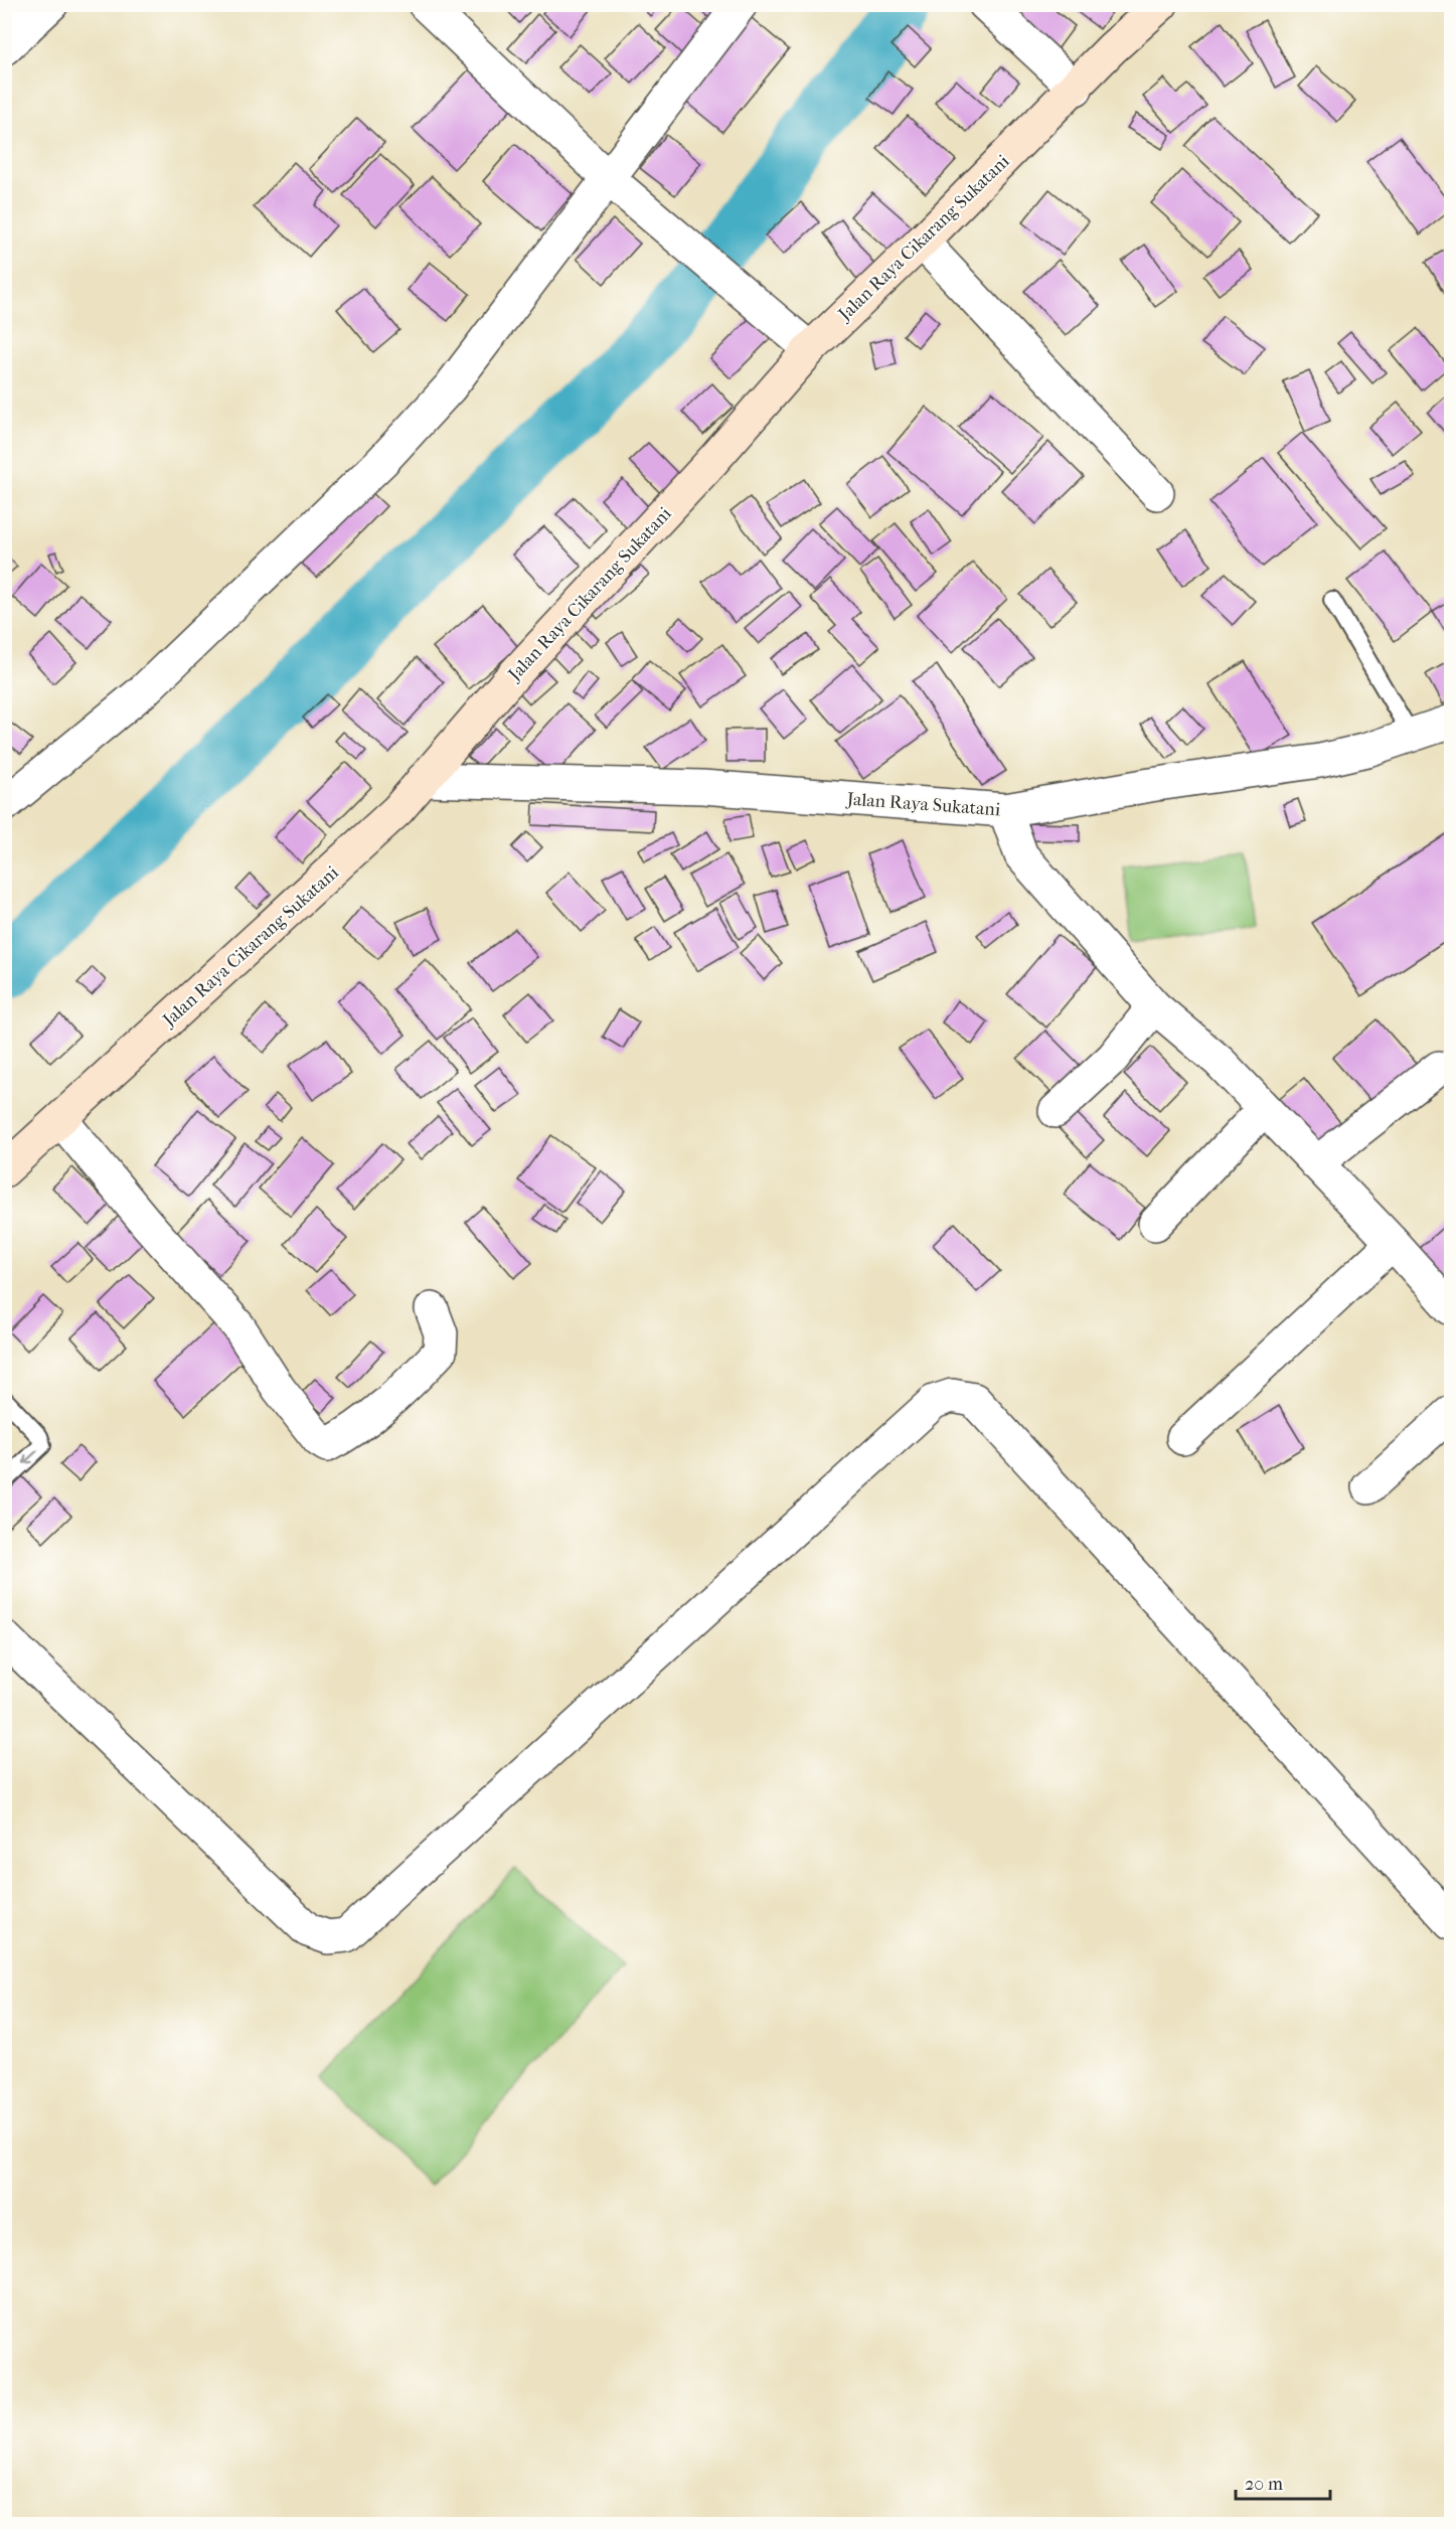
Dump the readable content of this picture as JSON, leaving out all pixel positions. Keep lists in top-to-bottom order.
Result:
{
  "streets": {
    "main road": ["Jalan Raya Cikarang Sukatani"],
    "street": ["Jalan Raya Sukatani"]
  },
  "crossings": [
    ["Jalan Raya Cikarang Sukatani", "Jalan Raya Sukatani"]
  ],
  "scale_bar": "20 m"
}
